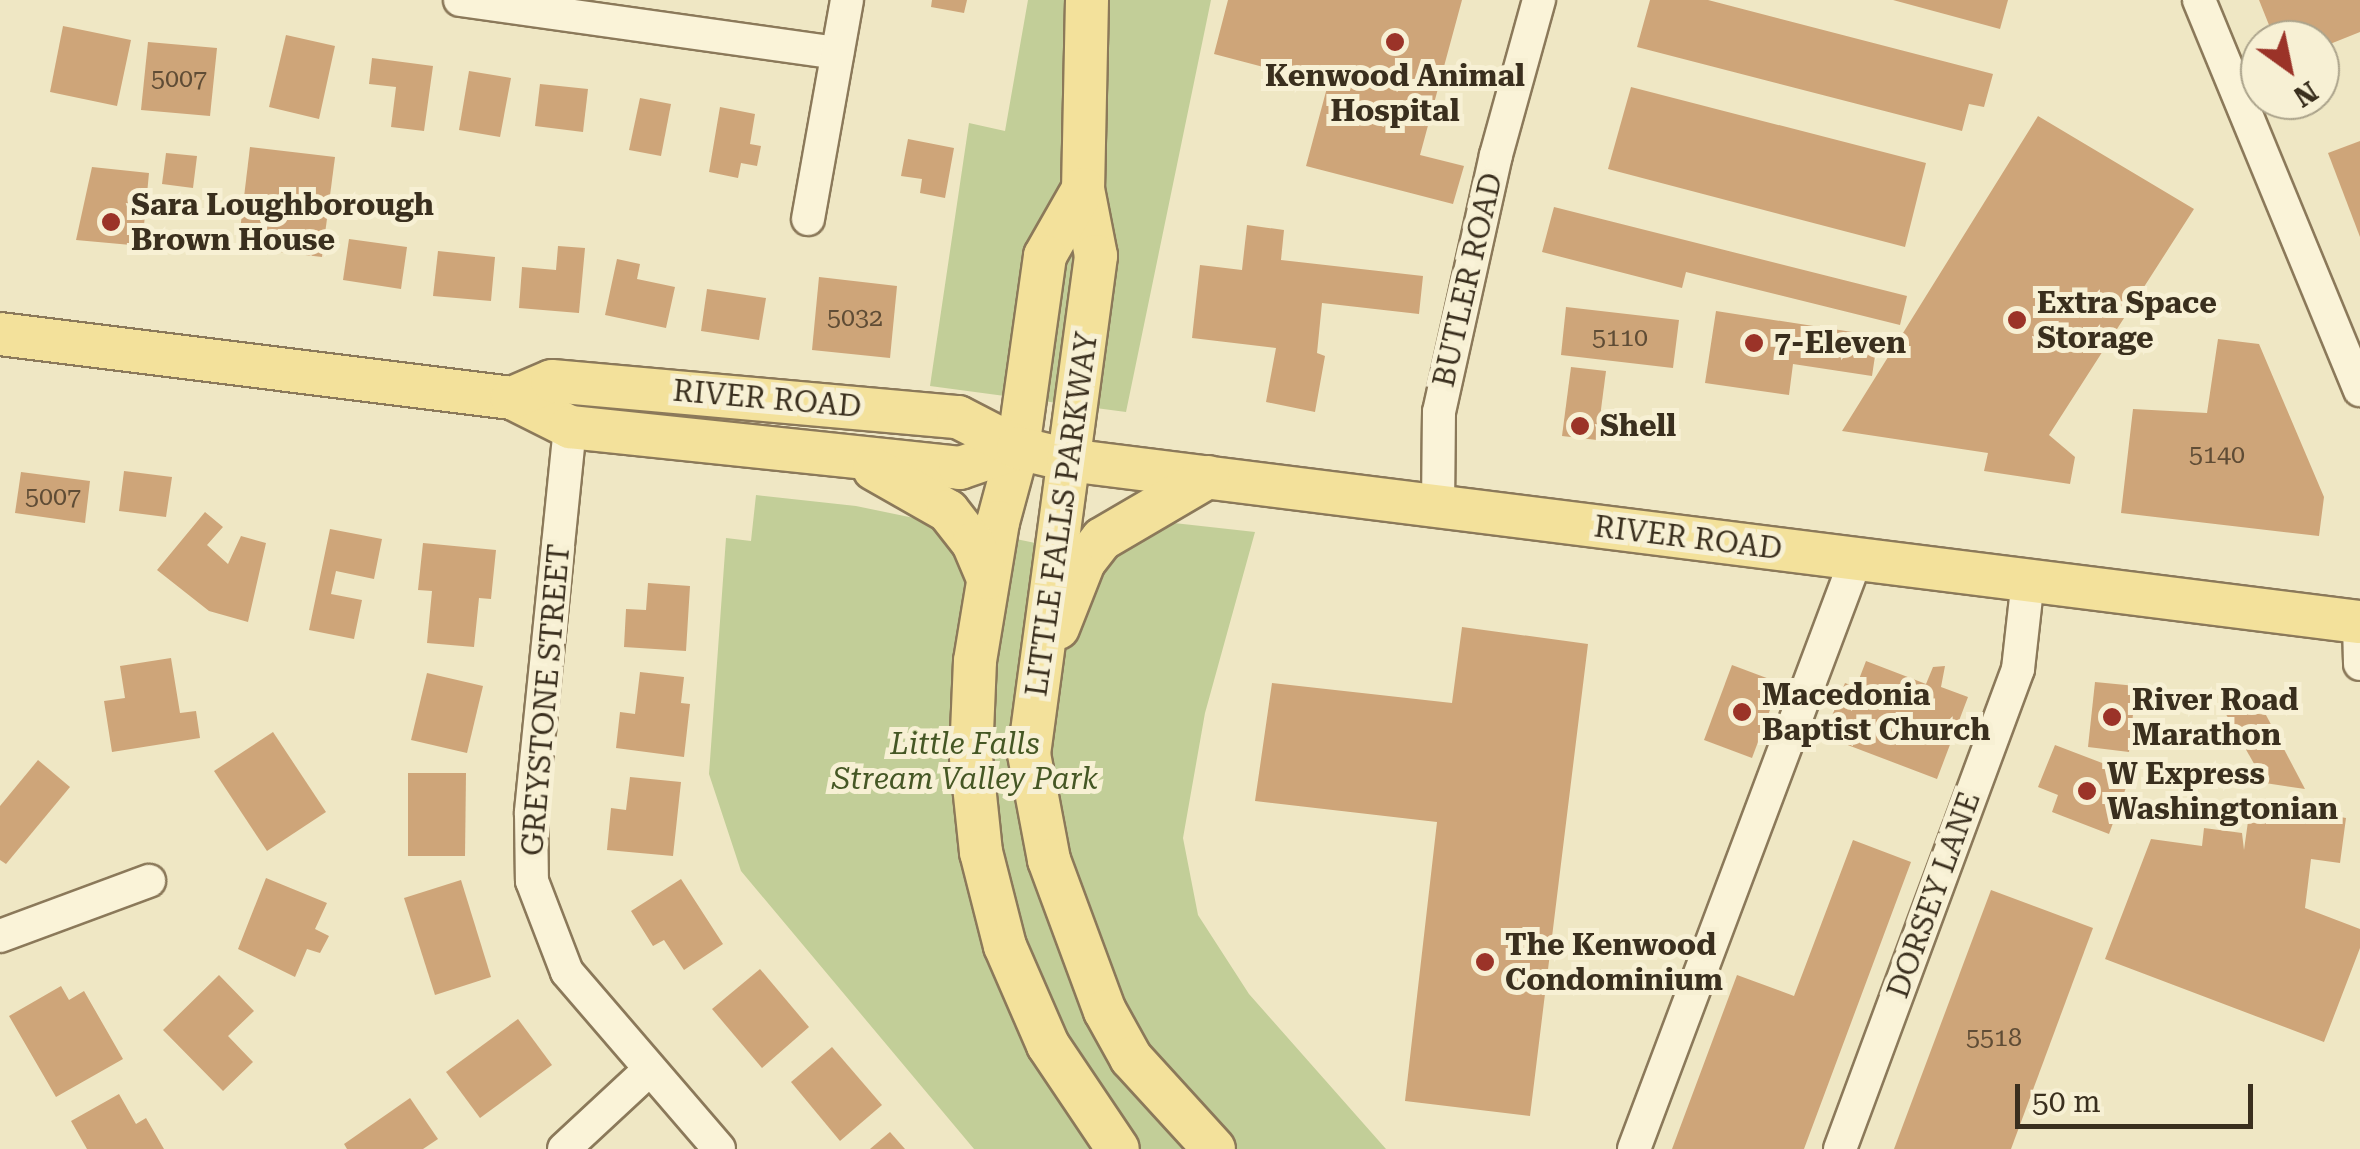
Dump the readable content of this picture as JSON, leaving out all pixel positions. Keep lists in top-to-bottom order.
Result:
{
  "streets": {
    "main road": ["RIVER ROAD", "LITTLE FALLS PARKWAY"],
    "street": ["BUTLER ROAD", "GREYSTONE STREET", "DORSEY LANE"]
  },
  "crossings": [
    ["BUTLER ROAD", "RIVER ROAD"],
    ["RIVER ROAD", "LITTLE FALLS PARKWAY"],
    ["RIVER ROAD", "GREYSTONE STREET"],
    ["RIVER ROAD", "DORSEY LANE"]
  ],
  "parks": ["Little Falls Stream Valley Park"],
  "places": [
    "Kenwood Animal Hospital",
    "Sara Loughborough Brown House",
    "Extra Space Storage",
    "7-Eleven",
    "Shell",
    "Macedonia Baptist Church",
    "River Road Marathon",
    "W Express Washingtonian",
    "The Kenwood Condominium"
  ],
  "house_numbers": [
    "5007",
    "5032",
    "5110",
    "5140",
    "5007",
    "5518"
  ],
  "scale_bar": "50 m",
  "north": "bottom right"
}
